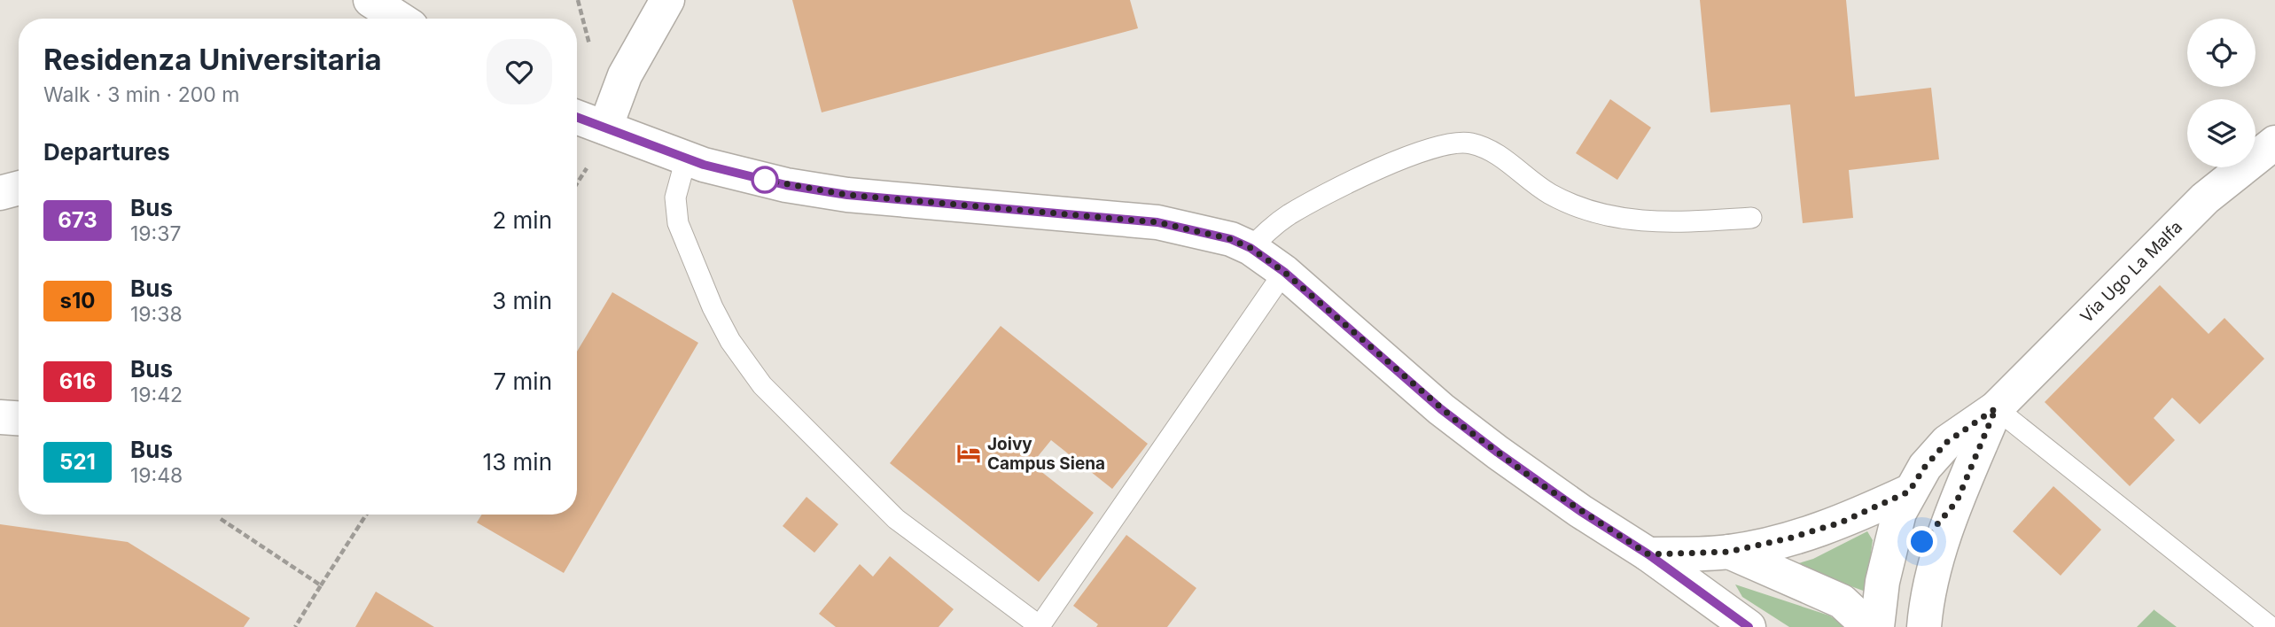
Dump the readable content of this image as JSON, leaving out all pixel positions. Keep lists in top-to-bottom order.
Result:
{
  "streets": {
    "street": ["Via Ugo La Malfa"]
  },
  "places": {
    "hotel": ["Joivy Campus Siena"]
  },
  "lines": ["bus line 673"],
  "page": {
    "heading": [
      ["Residenza Universitaria", "Walk · 3 min · 200 m"],
      "Departures"
    ],
    "list": [
      {
        "mark": "673",
        "name": "Bus",
        "note": "19:37",
        "value": "2 min"
      },
      {
        "mark": "s10",
        "name": "Bus",
        "note": "19:38",
        "value": "3 min"
      },
      {
        "mark": "616",
        "name": "Bus",
        "note": "19:42",
        "value": "7 min"
      },
      {
        "mark": "521",
        "name": "Bus",
        "note": "19:48",
        "value": "13 min"
      }
    ]
  }
}
